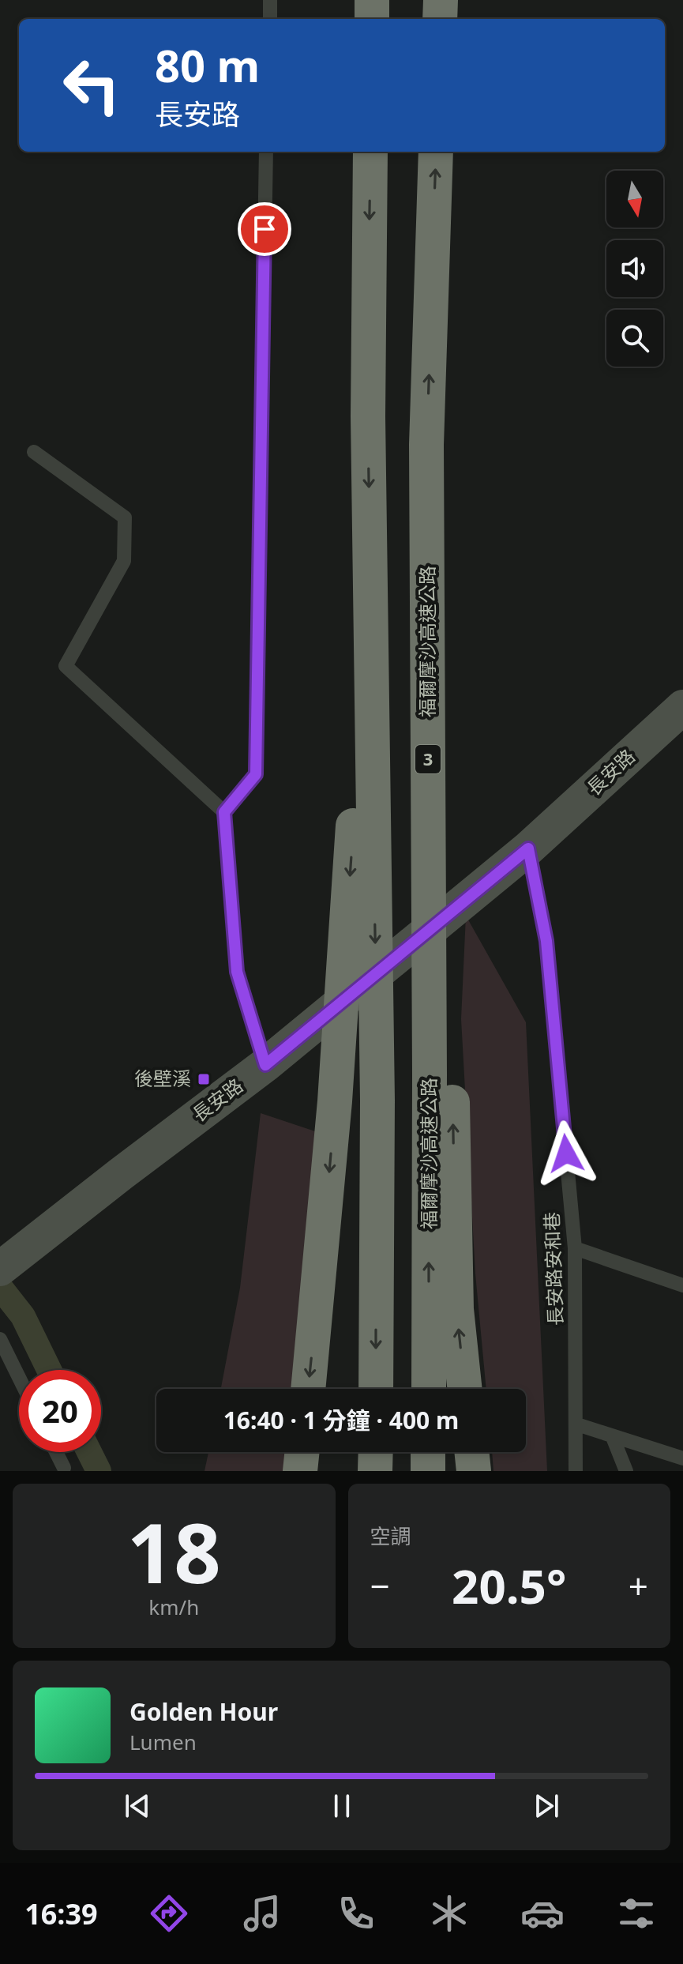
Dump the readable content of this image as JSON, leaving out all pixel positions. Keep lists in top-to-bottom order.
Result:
{
  "streets": {
    "highway": ["福爾摩沙高速公路", "3"],
    "main road": ["長安路"],
    "lane": ["長安路安和巷"]
  },
  "crossings": [
    ["長安路", "長安路安和巷"]
  ],
  "places": {
    "transit": ["後壁溪"]
  },
  "north": "bottom",
  "page": {
    "turn": ["80 m", "長安路"],
    "limit": "20",
    "trip": "16:40 · 1 分鐘 · 400 m",
    "tile": [
      ["18", "km/h"],
      "空調"
    ],
    "heat": ["−", "20.5°", "+"],
    "song": ["Golden Hour", "Lumen"],
    "tabs": "16:39"
  }
}
